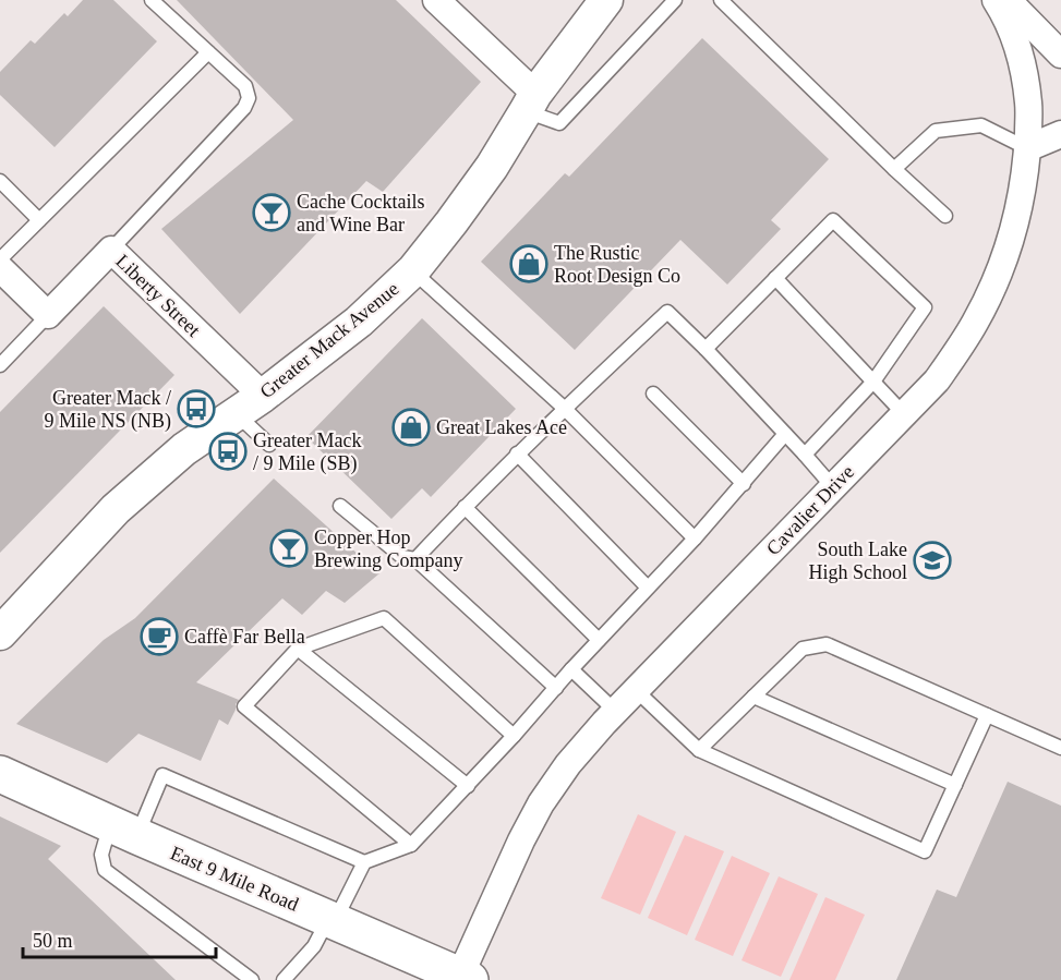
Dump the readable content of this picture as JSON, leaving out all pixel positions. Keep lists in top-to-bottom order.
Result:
{
  "streets": {
    "main road": ["East 9 Mile Road"],
    "street": ["Liberty Street", "Greater Mack Avenue", "Cavalier Drive"]
  },
  "crossings": [
    ["Liberty Street", "Greater Mack Avenue"],
    ["Cavalier Drive", "East 9 Mile Road"]
  ],
  "places": {
    "bar": ["Cache Cocktails and Wine Bar", "Copper Hop Brewing Company"],
    "shop": ["The Rustic Root Design Co", "Great Lakes Ace"],
    "bus stop": ["Greater Mack / 9 Mile NS (NB)", "Greater Mack / 9 Mile (SB)"],
    "school or university": ["South Lake High School"],
    "cafe": ["Caffè Far Bella"]
  },
  "scale_bar": "50 m"
}
